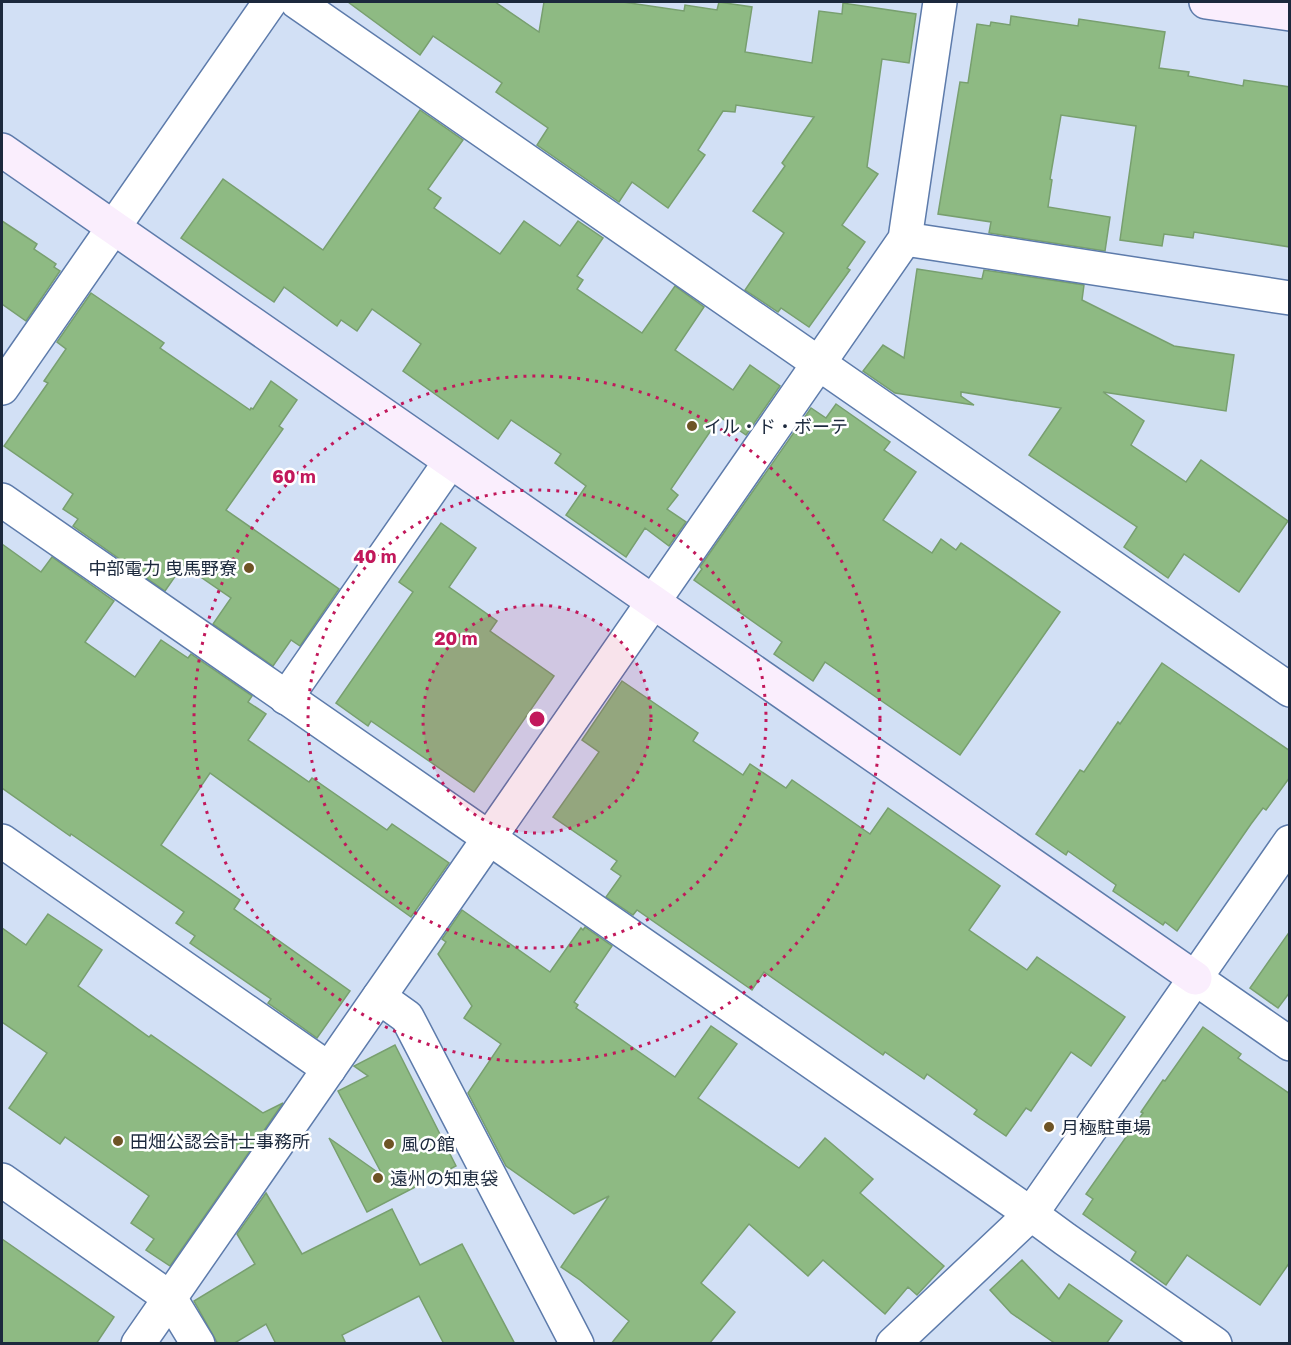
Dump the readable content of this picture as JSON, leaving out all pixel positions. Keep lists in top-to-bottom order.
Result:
{
  "places": [
    "イル・ド・ボーテ",
    "中部電力 曳馬野寮",
    "月極駐車場",
    "田畑公認会計士事務所",
    "風の館",
    "遠州の知恵袋"
  ],
  "rings": ["60 m", "40 m", "20 m"]
}
